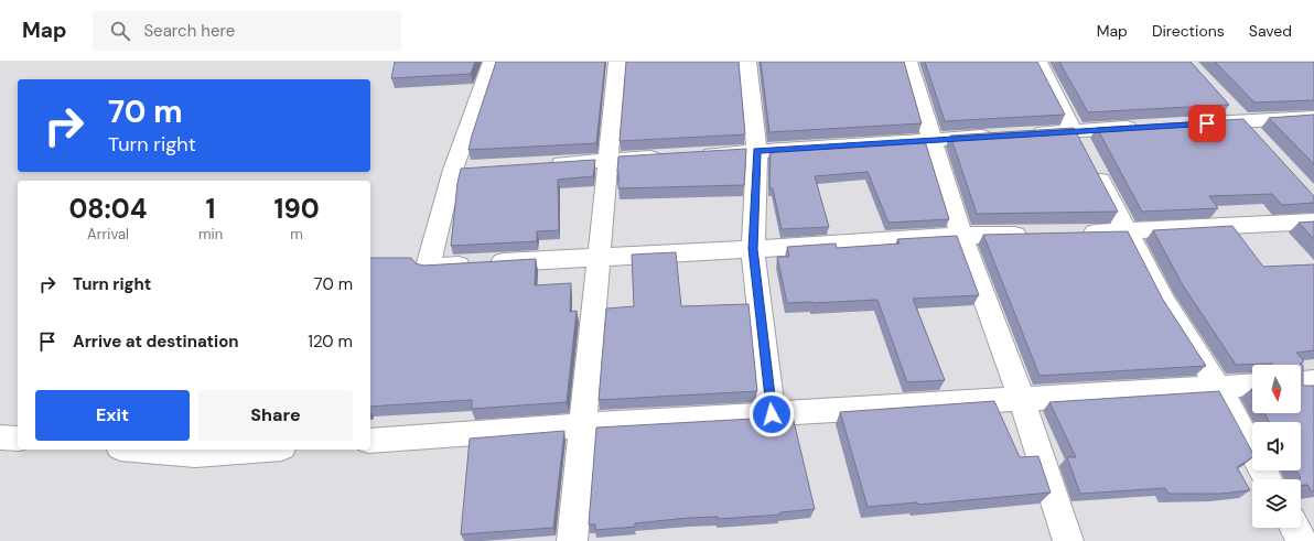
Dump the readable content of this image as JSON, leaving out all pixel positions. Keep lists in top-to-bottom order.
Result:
{
  "north": "bottom",
  "page": {
    "header": "Map",
    "search": "Search here",
    "nav": ["Map", "Directions", "Saved"],
    "turn": ["70 m", "Turn right"],
    "eta": [
      "08:04",
      "Arrival",
      "1",
      "min",
      "190",
      "m"
    ],
    "list": [
      {
        "name": "Turn right",
        "value": "70 m"
      },
      {
        "name": "Arrive at destination",
        "value": "120 m"
      }
    ],
    "buttons": ["Exit", "Share"]
  }
}
